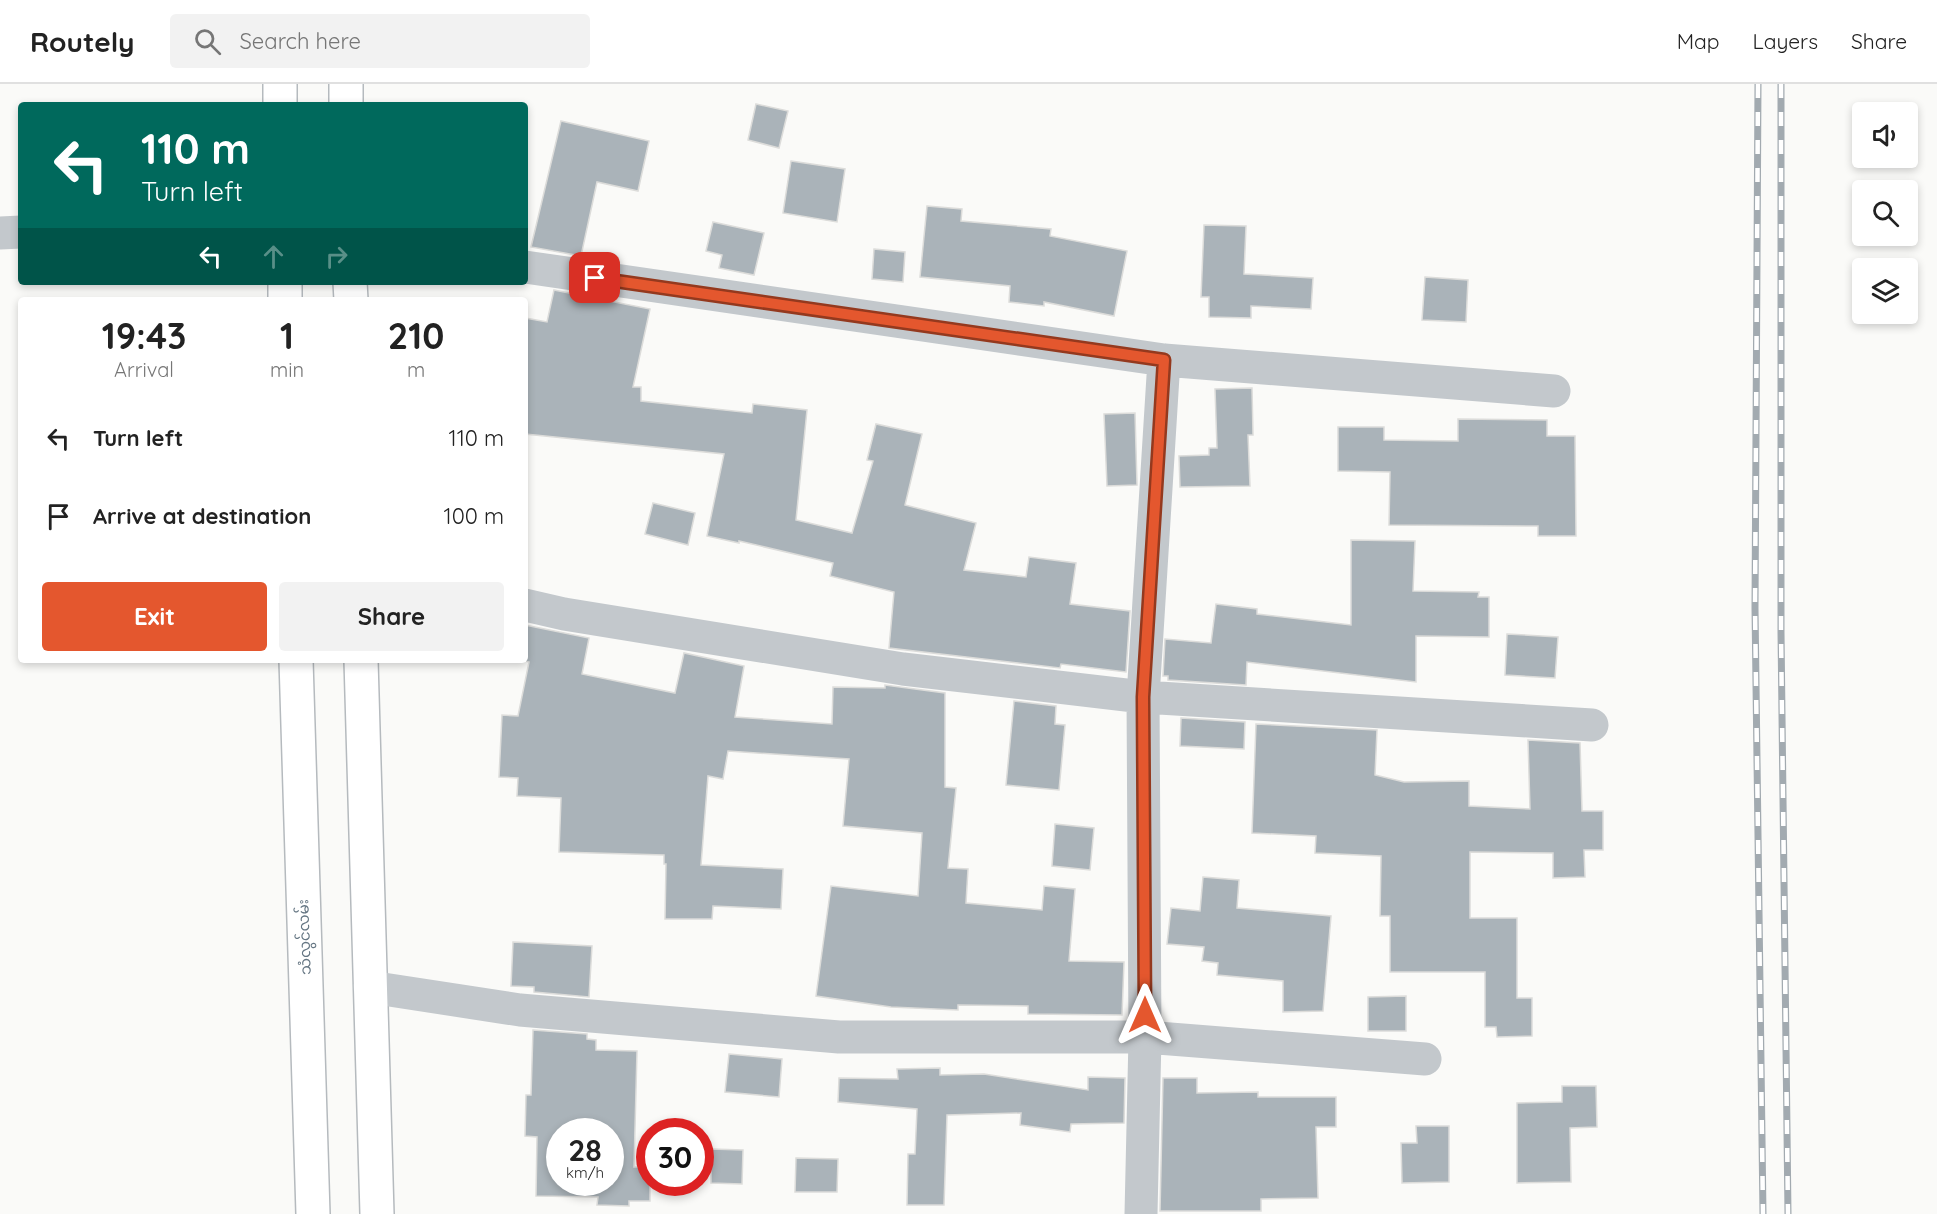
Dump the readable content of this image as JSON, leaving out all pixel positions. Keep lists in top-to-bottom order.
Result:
{
  "streets": {
    "main road": ["သံလွင်လမ်း"]
  },
  "page": {
    "header": "Routely",
    "search": "Search here",
    "nav": ["Map", "Layers", "Share"],
    "turn": ["110 m", "Turn left"],
    "eta": [
      "19:43",
      "Arrival",
      "1",
      "min",
      "210",
      "m"
    ],
    "list": [
      {
        "name": "Turn left",
        "value": "110 m"
      },
      {
        "name": "Arrive at destination",
        "value": "100 m"
      }
    ],
    "buttons": ["Exit", "Share"],
    "speed": "28 km/h",
    "limit": "30"
  }
}
